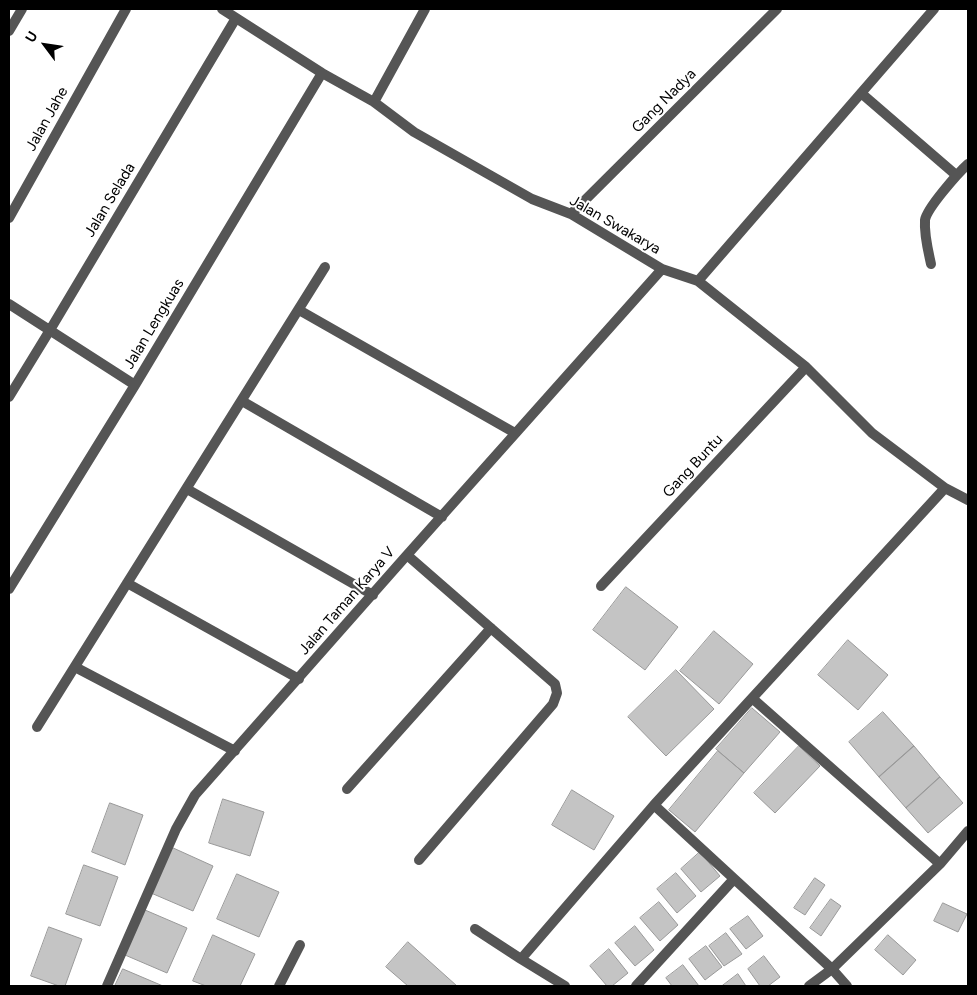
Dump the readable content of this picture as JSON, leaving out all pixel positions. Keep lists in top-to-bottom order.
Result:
{
  "streets": {
    "street": [
      "Gang Nadya",
      "Jalan Jahe",
      "Jalan Selada",
      "Jalan Swakarya",
      "Jalan Lengkuas",
      "Gang Buntu",
      "Jalan Taman Karya V"
    ]
  },
  "crossings": [
    ["Gang Nadya", "Jalan Swakarya"],
    ["Jalan Selada", "Jalan Swakarya"],
    ["Jalan Swakarya", "Jalan Lengkuas"],
    ["Jalan Swakarya", "Gang Buntu"],
    ["Jalan Swakarya", "Jalan Taman Karya V"]
  ],
  "north": "top left"
}
